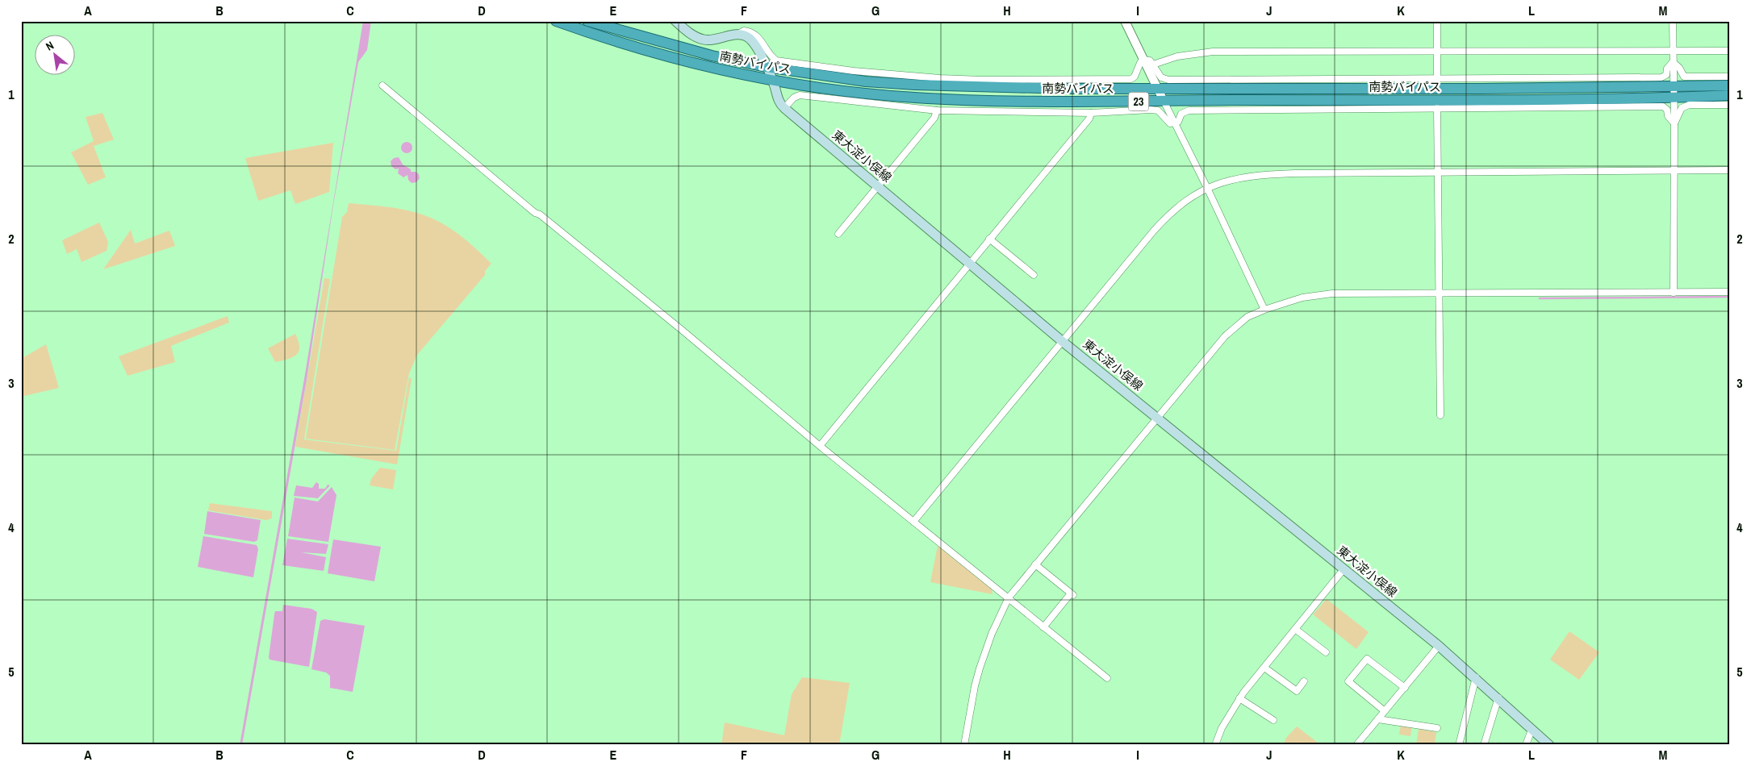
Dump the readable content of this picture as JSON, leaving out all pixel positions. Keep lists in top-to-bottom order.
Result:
{
  "streets": {
    "highway": ["南勢バイパス", "23"],
    "main road": ["東大淀小俣線"]
  },
  "crossings": [
    ["南勢バイパス", "東大淀小俣線"]
  ],
  "north": "top left",
  "grid": {
    "columns": [
      "A",
      "B",
      "C",
      "D",
      "E",
      "F",
      "G",
      "H",
      "I",
      "J",
      "K",
      "L",
      "M"
    ],
    "rows": [
      "1",
      "2",
      "3",
      "4",
      "5"
    ]
  }
}
